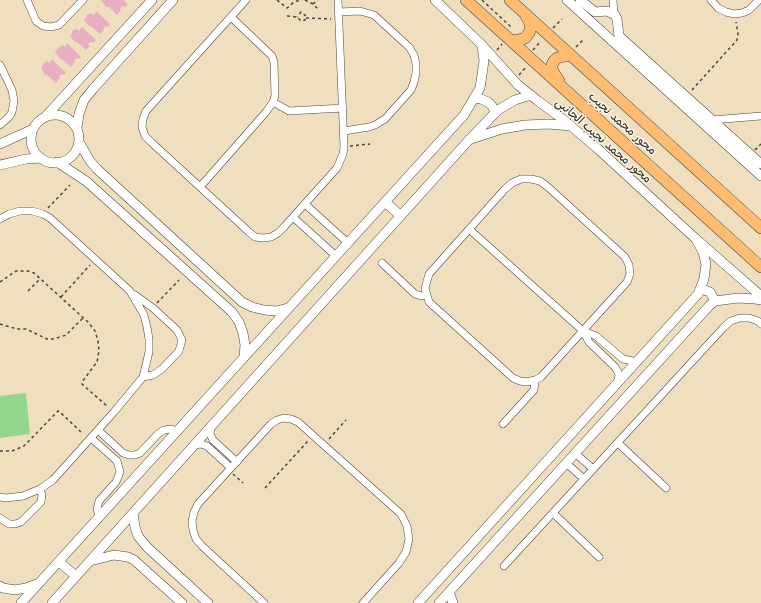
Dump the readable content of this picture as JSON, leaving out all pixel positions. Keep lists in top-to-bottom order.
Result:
{
  "streets": {
    "main road": ["محور محمد نجيب"],
    "street": ["محور محمد نجيب الجانبى"]
  }
}
